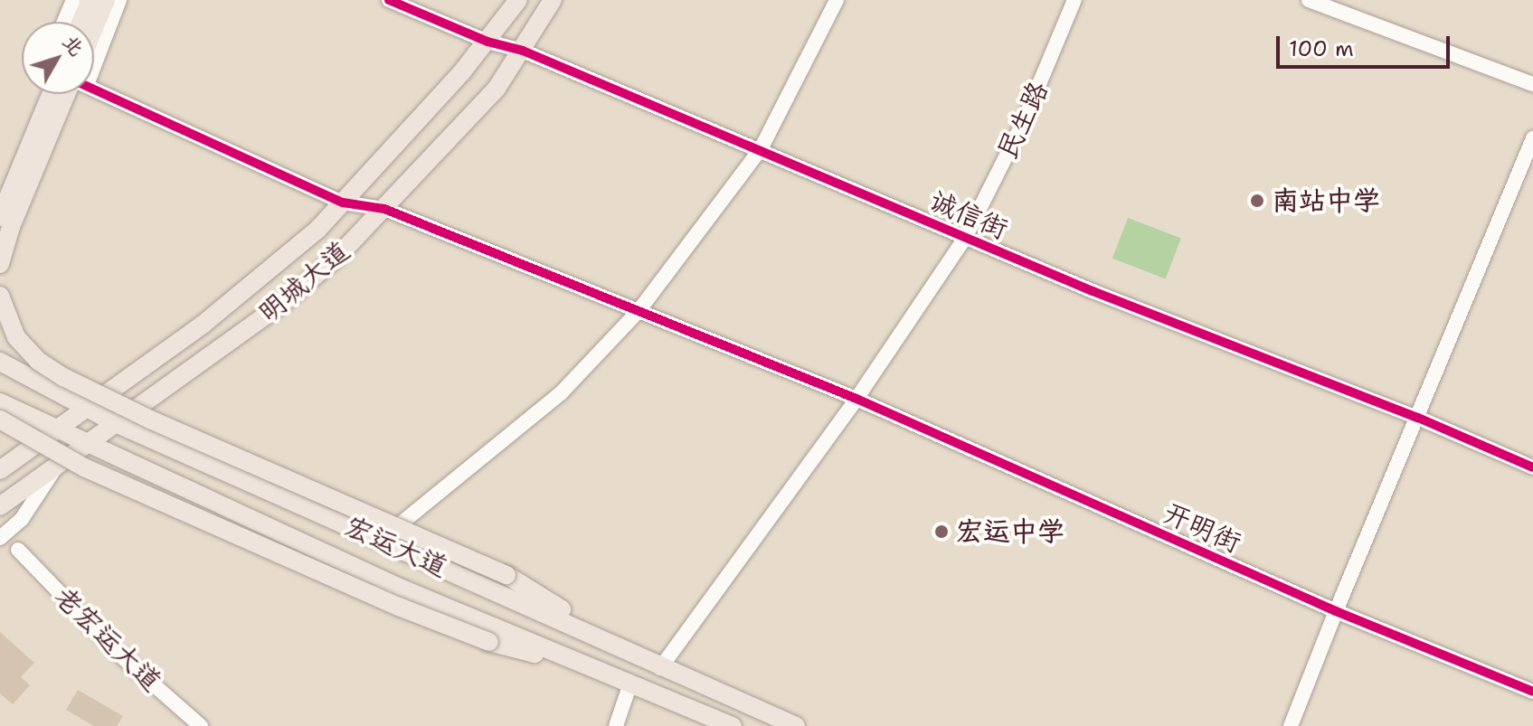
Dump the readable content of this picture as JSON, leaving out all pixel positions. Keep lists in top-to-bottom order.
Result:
{
  "streets": {
    "main road": ["明城大道", "宏运大道"],
    "street": [
      "民生路",
      "诚信街",
      "开明街",
      "老宏运大道"
    ]
  },
  "crossings": [
    ["民生路", "诚信街"],
    ["民生路", "开明街"],
    ["民生路", "宏运大道"],
    ["诚信街", "明城大道"],
    ["明城大道", "开明街"],
    ["明城大道", "宏运大道"]
  ],
  "places": ["南站中学", "宏运中学"],
  "scale_bar": "100 m",
  "north": "top right"
}
